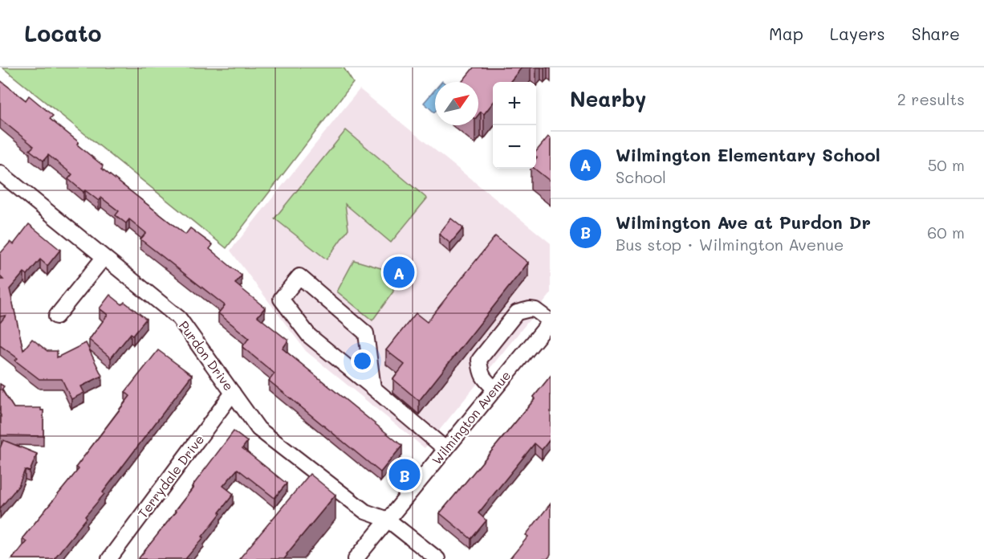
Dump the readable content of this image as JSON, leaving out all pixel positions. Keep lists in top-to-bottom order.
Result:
{
  "streets": {
    "street": ["Purdon Drive", "Wilmington Avenue", "Terrydale Drive"]
  },
  "crossings": [
    ["Purdon Drive", "Wilmington Avenue"],
    ["Purdon Drive", "Terrydale Drive"]
  ],
  "north": "top right",
  "page": {
    "header": "Locato",
    "nav": ["Map", "Layers", "Share"],
    "heading": ["Nearby", "2 results"],
    "map_buttons": ["+", "−"],
    "list": [
      {
        "mark": "A",
        "name": "Wilmington Elementary School",
        "note": "School",
        "value": "50 m"
      },
      {
        "mark": "B",
        "name": "Wilmington Ave at Purdon Dr",
        "note": "Bus stop · Wilmington Avenue",
        "value": "60 m"
      }
    ],
    "pins": ["A", "B"]
  }
}
